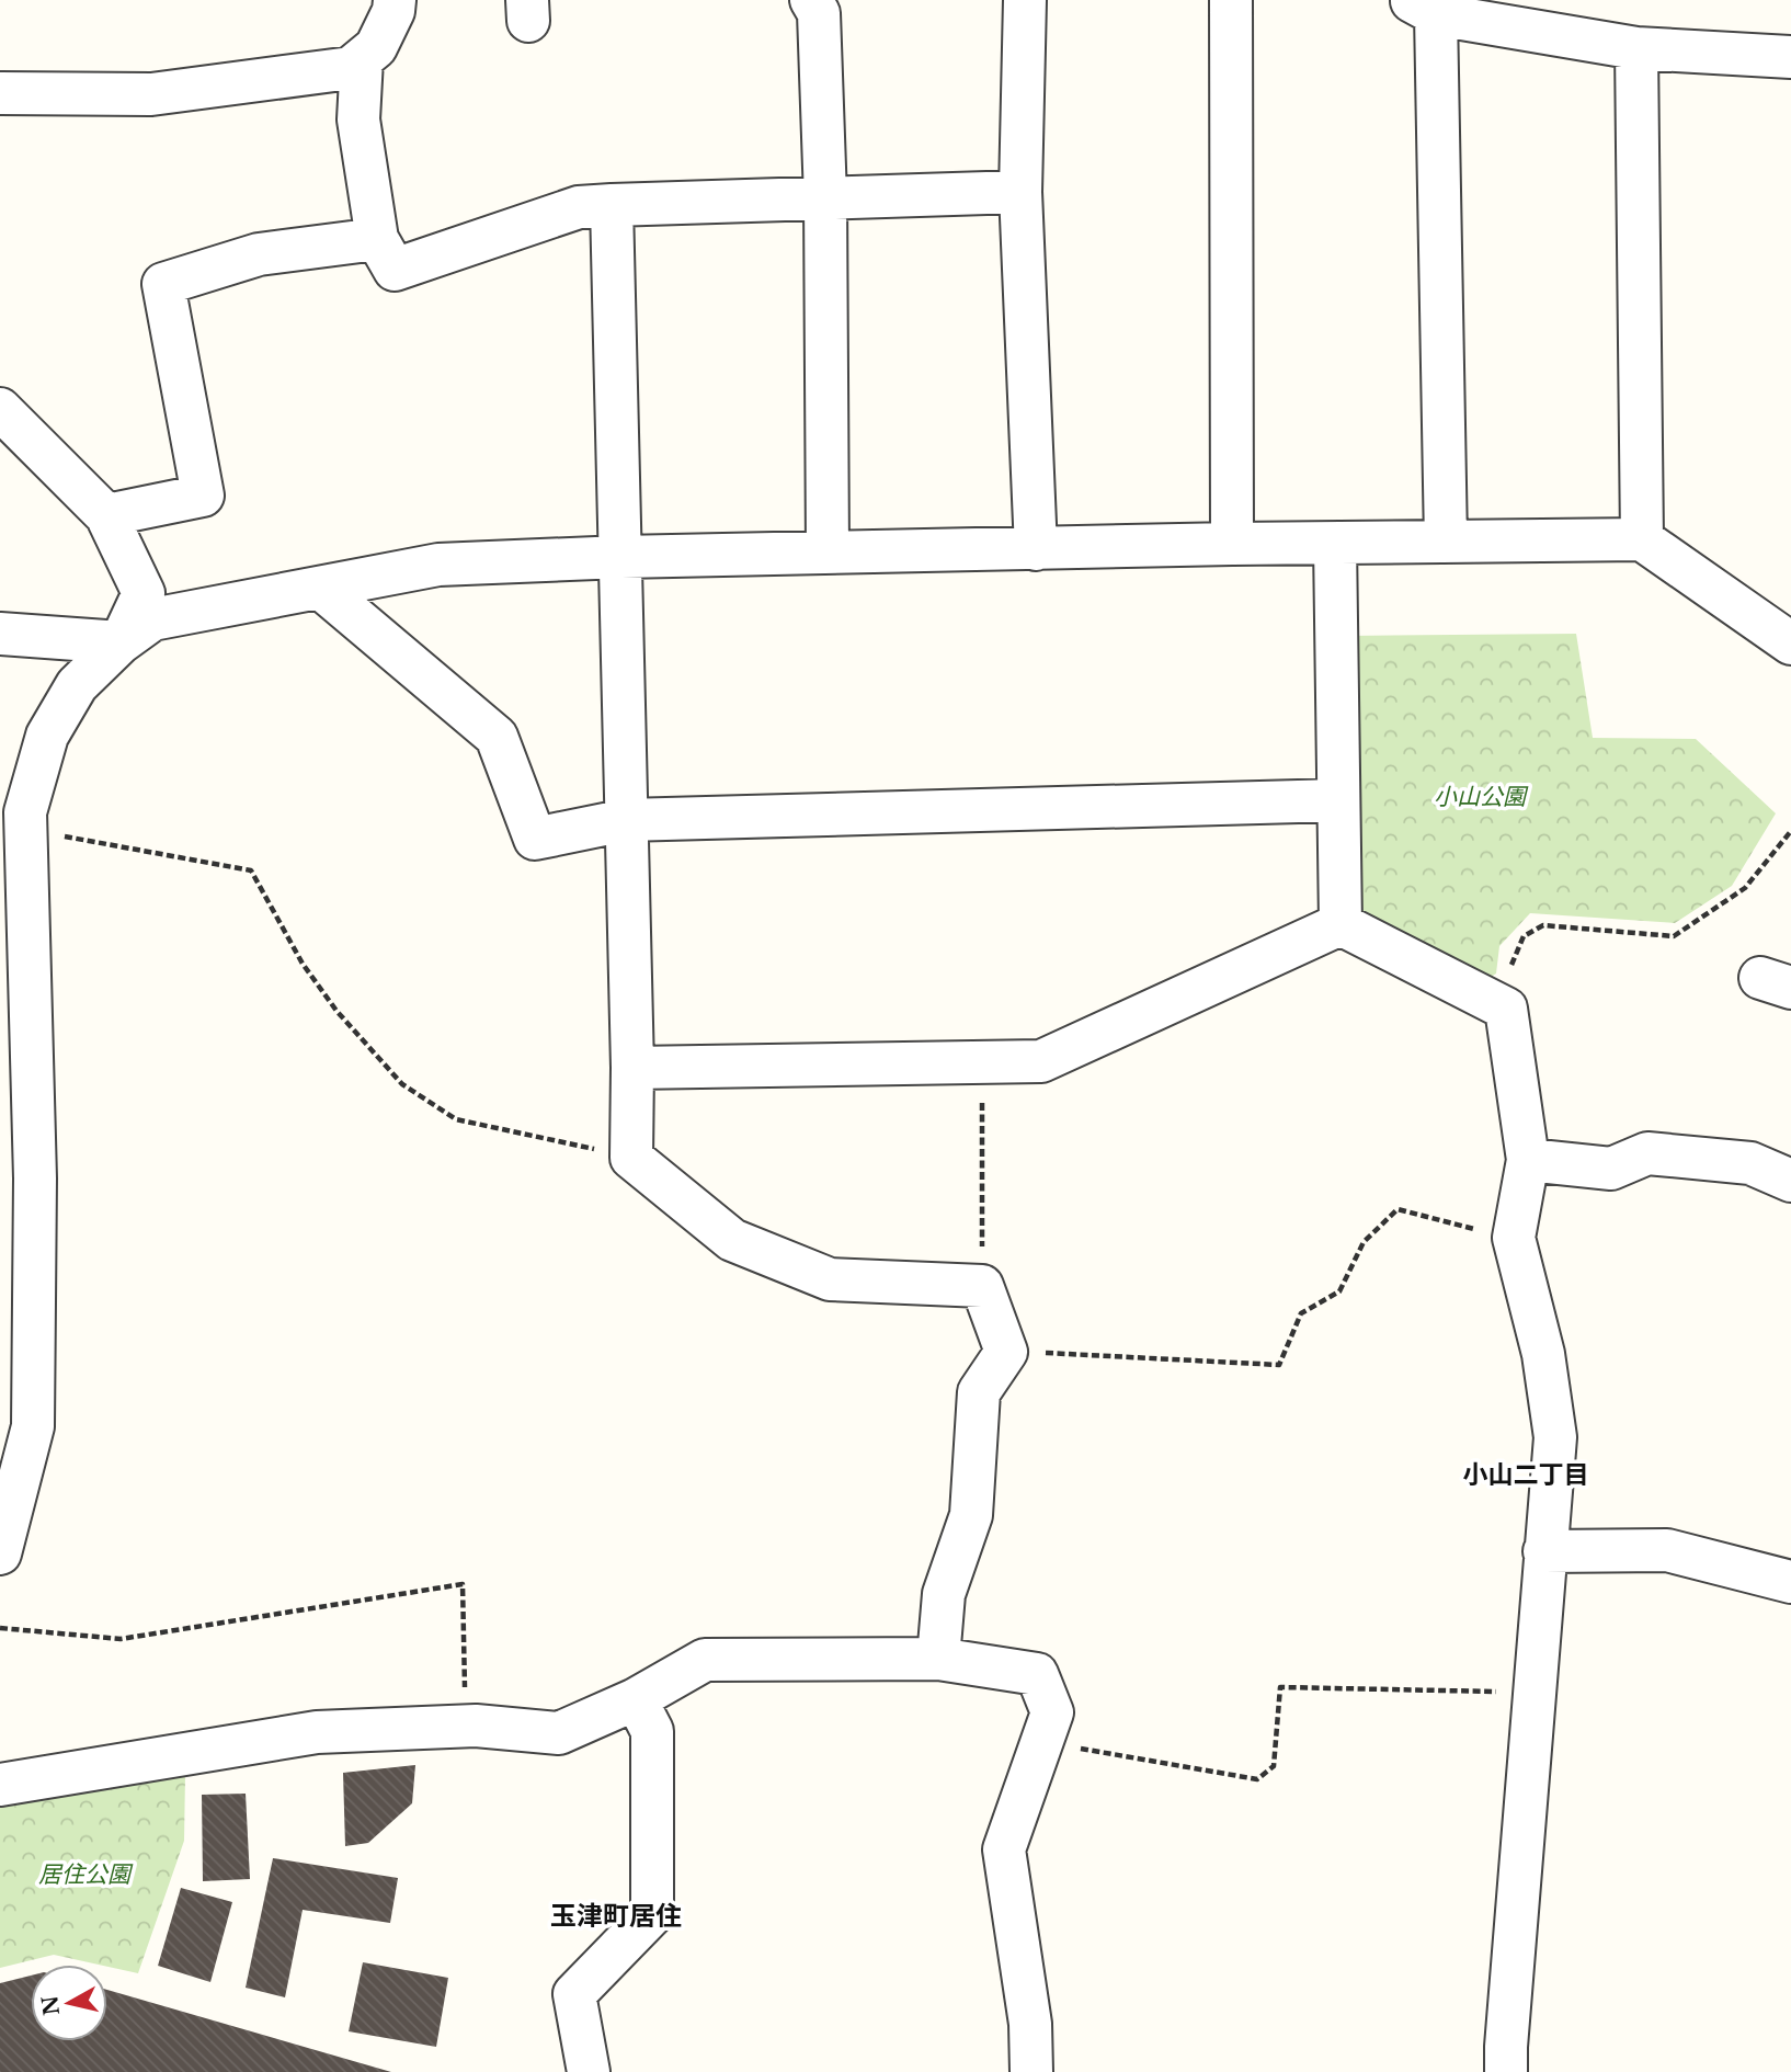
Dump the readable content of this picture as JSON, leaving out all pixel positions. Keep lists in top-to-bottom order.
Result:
{
  "districts": ["小山二丁目", "玉津町居住"],
  "parks": ["小山公園", "居住公園"],
  "north": "left"
}
